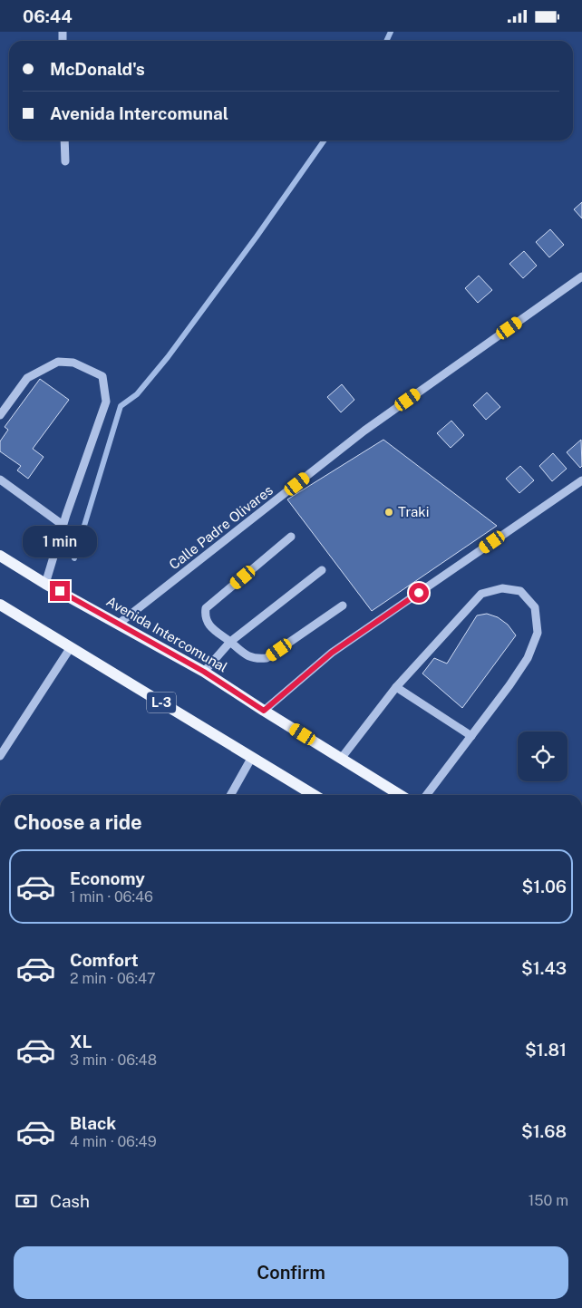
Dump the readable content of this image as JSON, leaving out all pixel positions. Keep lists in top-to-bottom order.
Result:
{
  "streets": {
    "main road": ["Avenida Intercomunal", "L-3"],
    "street": ["Calle Padre Olivares"]
  },
  "crossings": [
    ["Calle Padre Olivares", "Avenida Intercomunal"]
  ],
  "places": ["Traki"],
  "page": {
    "status": "06:44",
    "banner": ["McDonald's", "Avenida Intercomunal"],
    "bubble": "1 min",
    "heading": "Choose a ride",
    "list": [
      {
        "name": "Economy",
        "note": "1 min · 06:46",
        "value": "$1.06"
      },
      {
        "name": "Comfort",
        "note": "2 min · 06:47",
        "value": "$1.43"
      },
      {
        "name": "XL",
        "note": "3 min · 06:48",
        "value": "$1.81"
      },
      {
        "name": "Black",
        "note": "4 min · 06:49",
        "value": "$1.68"
      }
    ],
    "pay": ["Cash", "150 m"],
    "buttons": "Confirm"
  }
}
